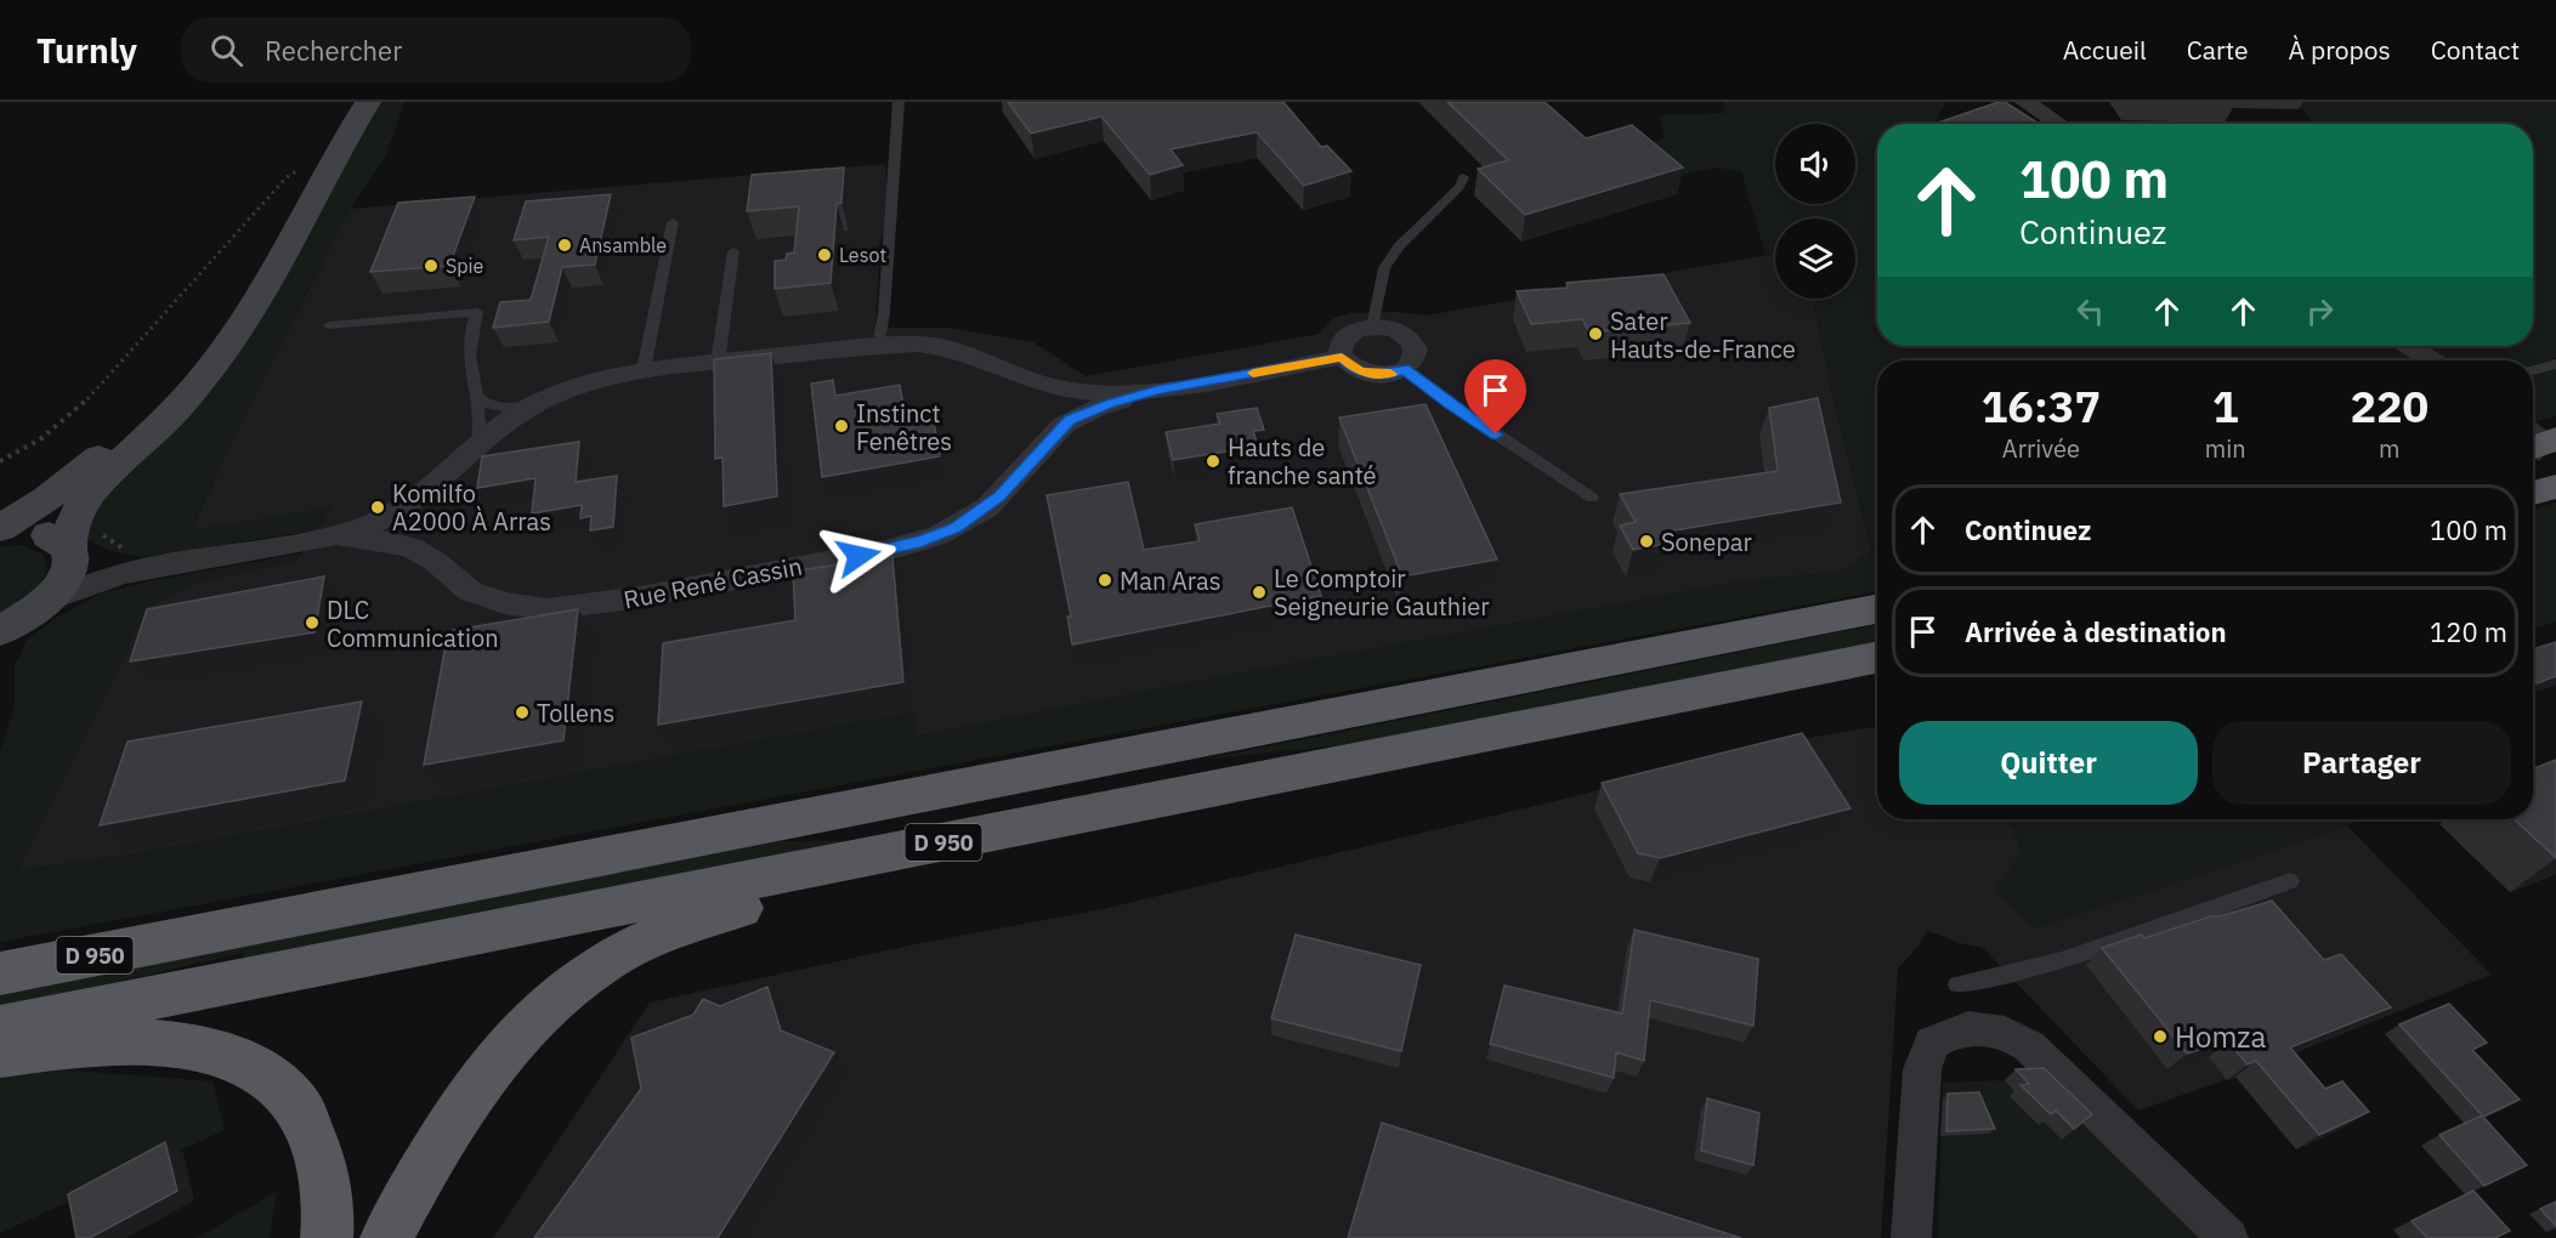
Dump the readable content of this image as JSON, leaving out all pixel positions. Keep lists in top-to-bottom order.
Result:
{
  "streets": {
    "highway": ["D 950"],
    "street": ["Rue René Cassin"]
  },
  "places": [
    "Ansamble",
    "Lesot",
    "Spie",
    "Sater Hauts-de-France",
    "Instinct Fenêtres",
    "Hauts de franche santé",
    "Komilfo A2000 À Arras",
    "Sonepar",
    "Man Aras",
    "Le Comptoir Seigneurie Gauthier",
    "DLC Communication",
    "Tollens",
    "Homza"
  ],
  "page": {
    "header": "Turnly",
    "search": "Rechercher",
    "nav": [
      "Accueil",
      "Carte",
      "À propos",
      "Contact"
    ],
    "turn": ["100 m", "Continuez"],
    "eta": [
      "16:37",
      "Arrivée",
      "1",
      "min",
      "220",
      "m"
    ],
    "list": [
      {
        "name": "Continuez",
        "value": "100 m"
      },
      {
        "name": "Arrivée à destination",
        "value": "120 m"
      }
    ],
    "buttons": ["Quitter", "Partager"]
  }
}
